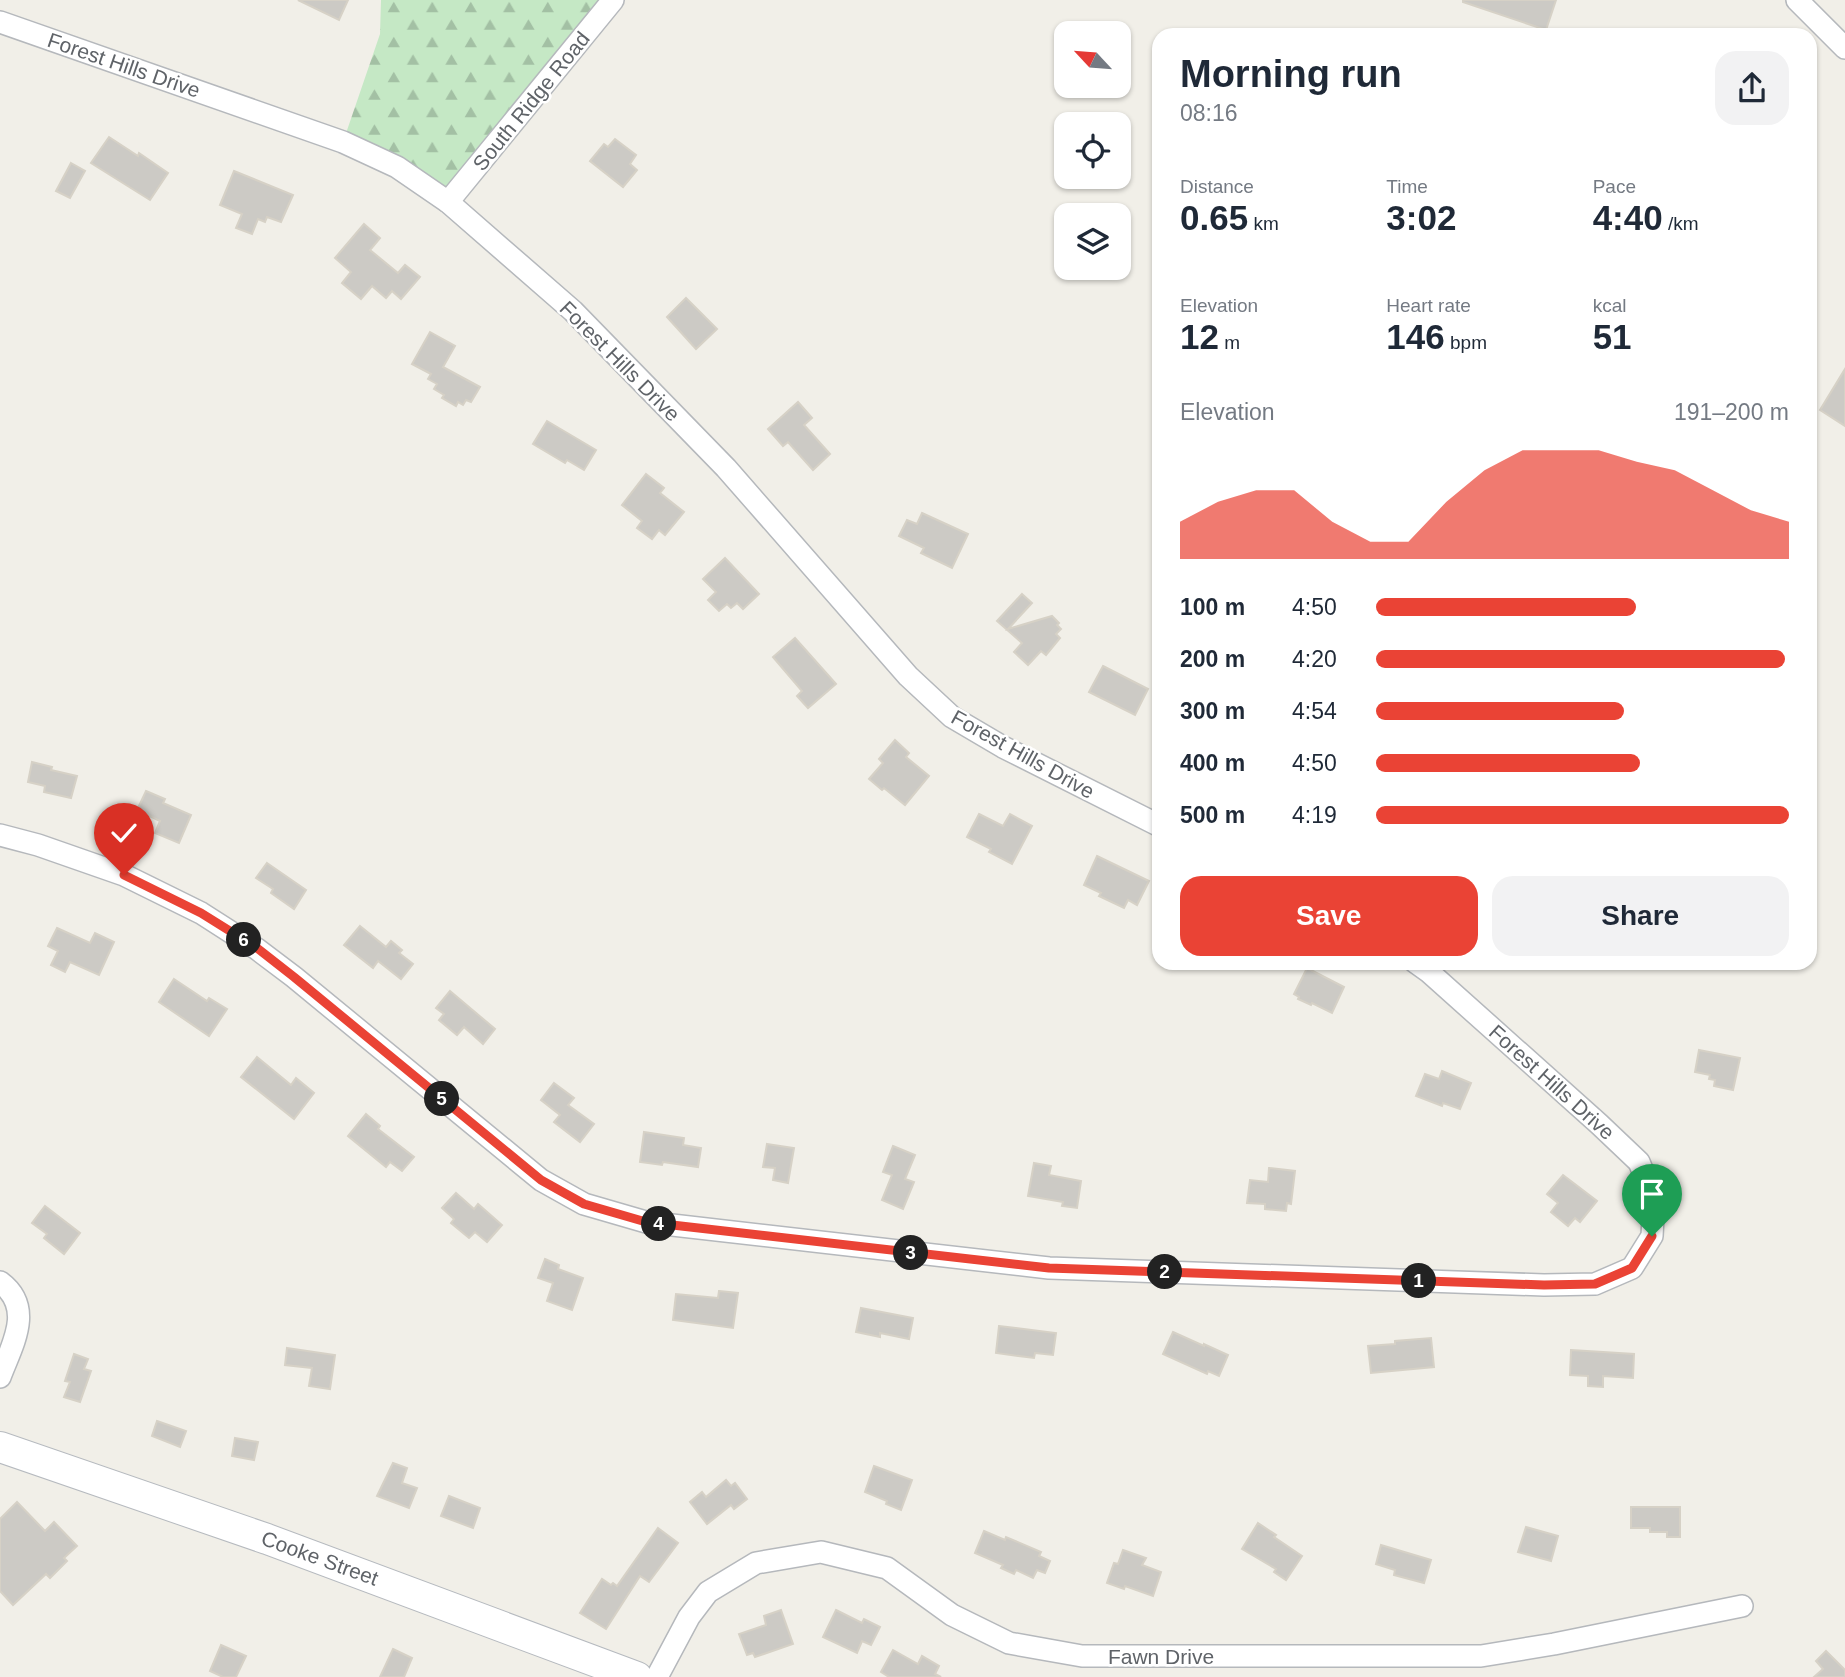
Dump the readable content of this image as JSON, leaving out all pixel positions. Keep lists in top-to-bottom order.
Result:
{
  "streets": {
    "main road": ["Cooke Street"],
    "street": ["Forest Hills Drive", "South Ridge Road", "Fawn Drive"]
  },
  "crossings": [
    ["Forest Hills Drive", "South Ridge Road"]
  ],
  "north": "top left",
  "page": {
    "heading": ["Morning run", "08:16"],
    "stats": [
      ["Distance", "0.65 km"],
      ["Time", "3:02"],
      ["Pace", "4:40 /km"],
      ["Elevation", "12 m"],
      ["Heart rate", "146 bpm"],
      ["kcal", "51"]
    ],
    "chart": ["Elevation", "191–200 m"],
    "list": [
      {
        "name": "100 m",
        "note": "4:50"
      },
      {
        "name": "200 m",
        "note": "4:20"
      },
      {
        "name": "300 m",
        "note": "4:54"
      },
      {
        "name": "400 m",
        "note": "4:50"
      },
      {
        "name": "500 m",
        "note": "4:19"
      }
    ],
    "buttons": ["Save", "Share"],
    "pins": [
      "6",
      "5",
      "4",
      "3",
      "2",
      "1"
    ]
  }
}
